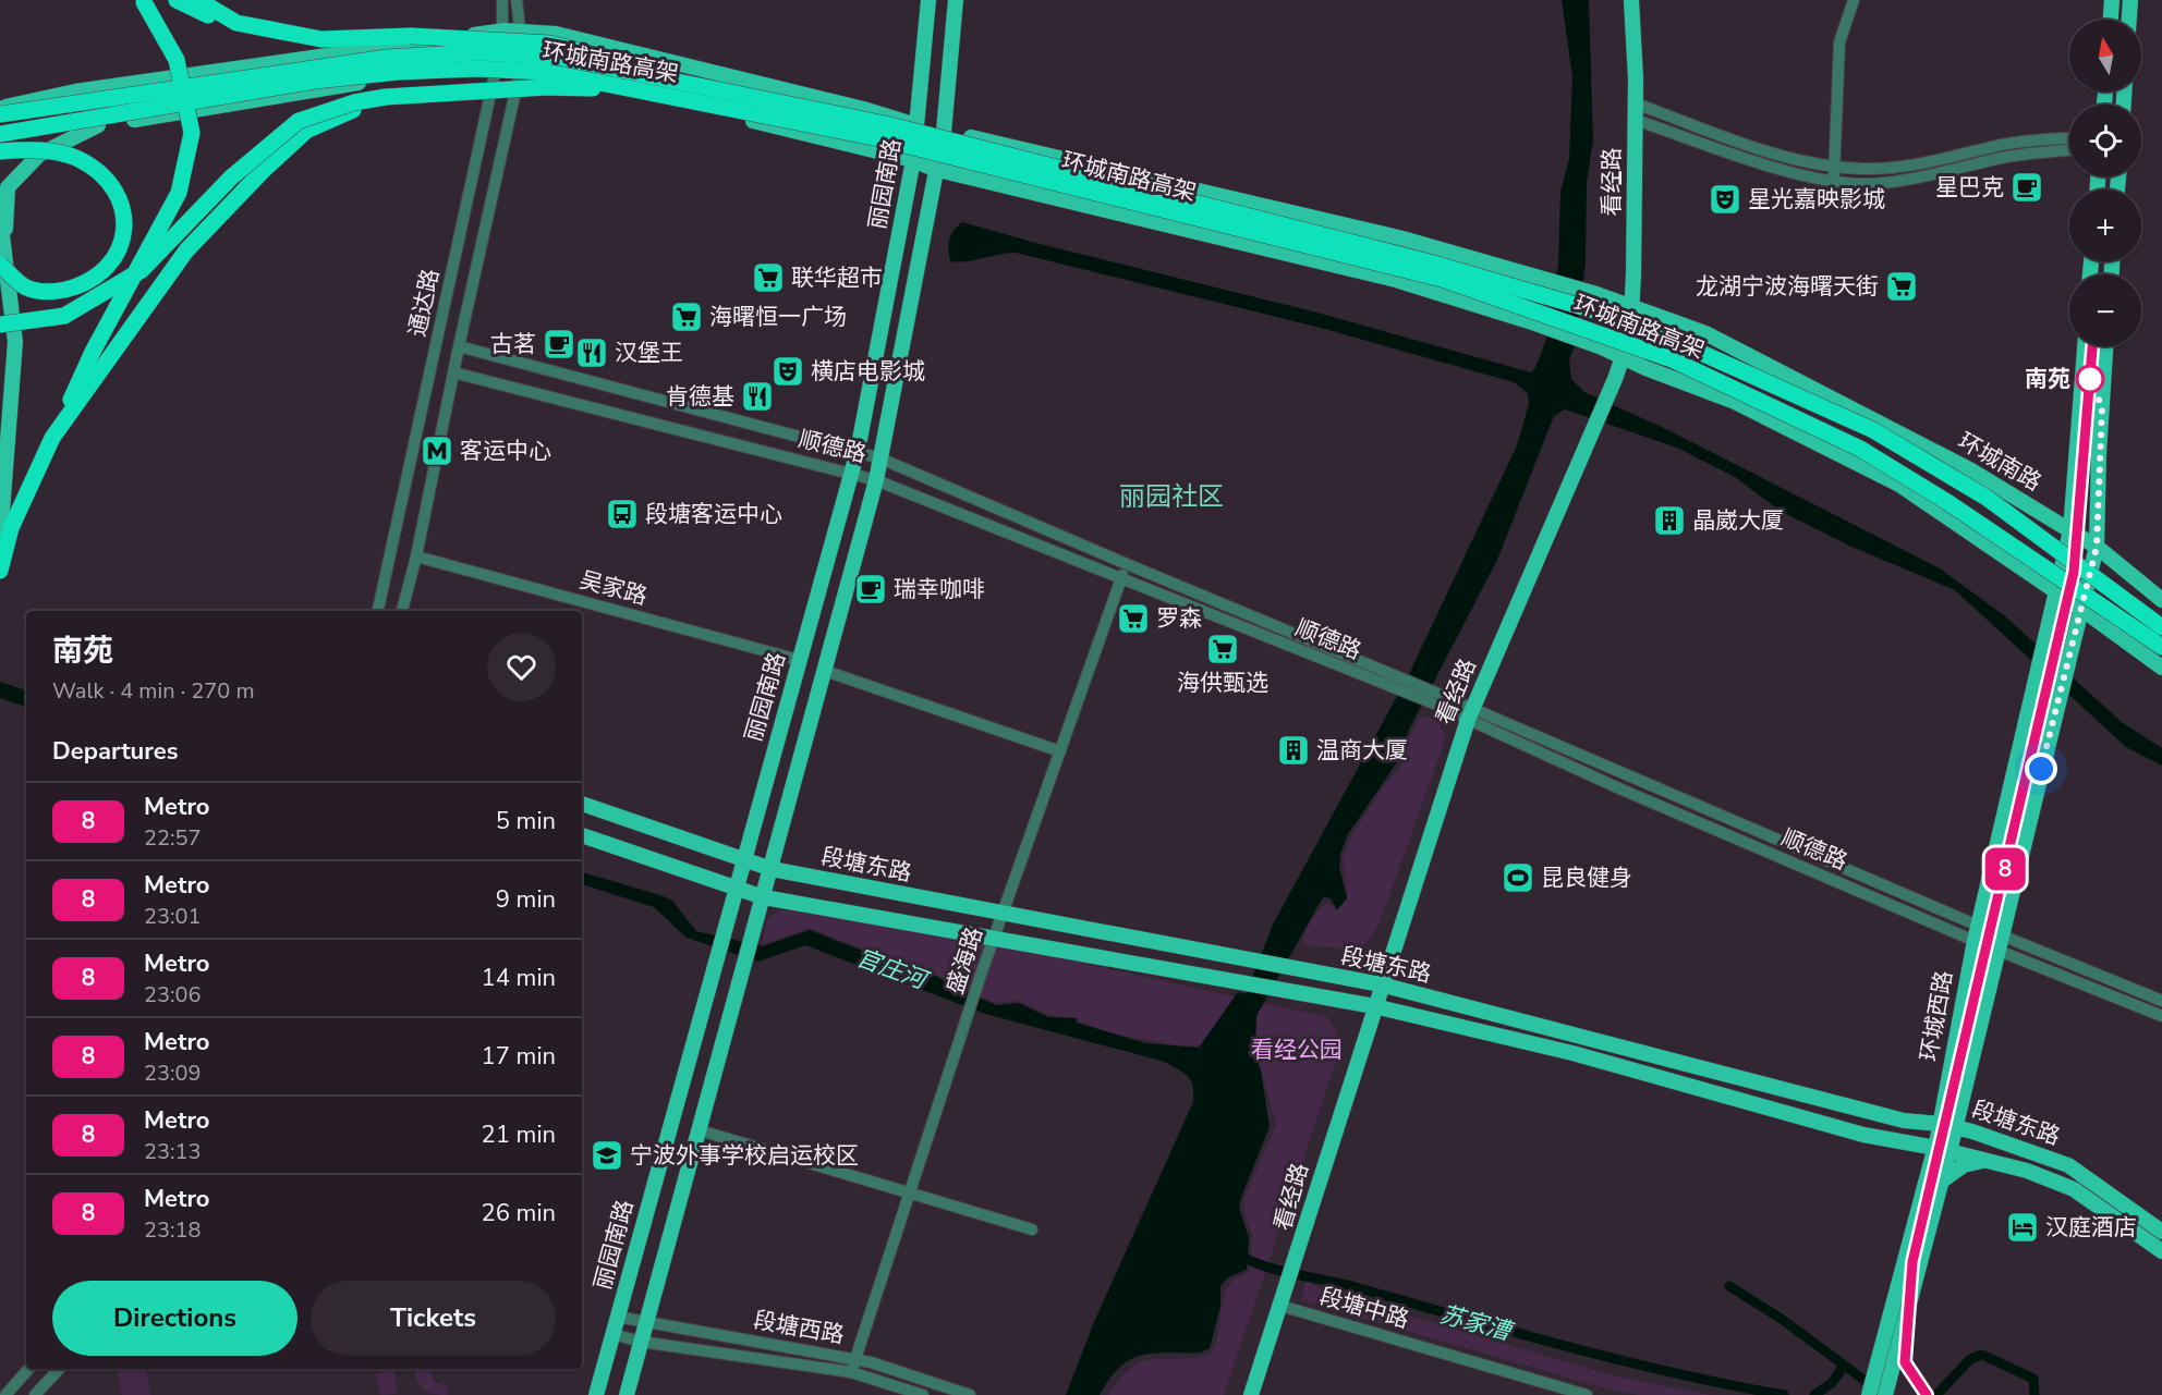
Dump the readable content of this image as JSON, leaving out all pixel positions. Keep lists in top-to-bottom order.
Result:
{
  "streets": {
    "highway": ["环城南路高架"],
    "main road": [
      "看经路",
      "丽园南路",
      "环城南路",
      "段塘东路",
      "环城西路"
    ],
    "street": [
      "通达路",
      "顺德路",
      "吴家路",
      "盛海路",
      "段塘中路",
      "段塘西路"
    ]
  },
  "crossings": [
    ["看经路", "顺德路"],
    ["看经路", "环城南路"],
    ["看经路", "段塘东路"],
    ["看经路", "段塘中路"],
    ["丽园南路", "顺德路"],
    ["丽园南路", "环城南路"],
    ["丽园南路", "吴家路"],
    ["丽园南路", "段塘东路"],
    ["丽园南路", "段塘西路"],
    ["通达路", "顺德路"],
    ["通达路", "环城南路"],
    ["通达路", "吴家路"],
    ["顺德路", "盛海路"],
    ["顺德路", "环城西路"],
    ["段塘东路", "盛海路"],
    ["段塘东路", "环城西路"],
    ["盛海路", "段塘西路"]
  ],
  "districts": ["丽园社区"],
  "water": ["官庄河", "苏家漕"],
  "parks": ["看经公园"],
  "places": {
    "cafe": ["星巴克", "古茗", "瑞幸咖啡"],
    "theatre": ["星光嘉映影城", "横店电影城"],
    "supermarket": [
      "联华超市",
      "龙湖宁波海曙天街",
      "海曙恒一广场",
      "罗森",
      "海供甄选"
    ],
    "restaurant": ["汉堡王", "肯德基"],
    "other": ["南苑"],
    "metro station": ["客运中心"],
    "bus stop": ["段塘客运中心"],
    "building": ["晶崴大厦", "温商大厦"],
    "sports": ["昆良健身"],
    "school or university": ["宁波外事学校启运校区"],
    "hotel": ["汉庭酒店"]
  },
  "lines": ["metro line 8"],
  "north": "top",
  "page": {
    "on_map": "8",
    "map_buttons": ["+", "−"],
    "heading": [
      ["南苑", "Walk · 4 min · 270 m"],
      "Departures"
    ],
    "list": [
      {
        "mark": "8",
        "name": "Metro",
        "note": "22:57",
        "value": "5 min"
      },
      {
        "mark": "8",
        "name": "Metro",
        "note": "23:01",
        "value": "9 min"
      },
      {
        "mark": "8",
        "name": "Metro",
        "note": "23:06",
        "value": "14 min"
      },
      {
        "mark": "8",
        "name": "Metro",
        "note": "23:09",
        "value": "17 min"
      },
      {
        "mark": "8",
        "name": "Metro",
        "note": "23:13",
        "value": "21 min"
      },
      {
        "mark": "8",
        "name": "Metro",
        "note": "23:18",
        "value": "26 min"
      }
    ],
    "buttons": ["Directions", "Tickets"]
  }
}
